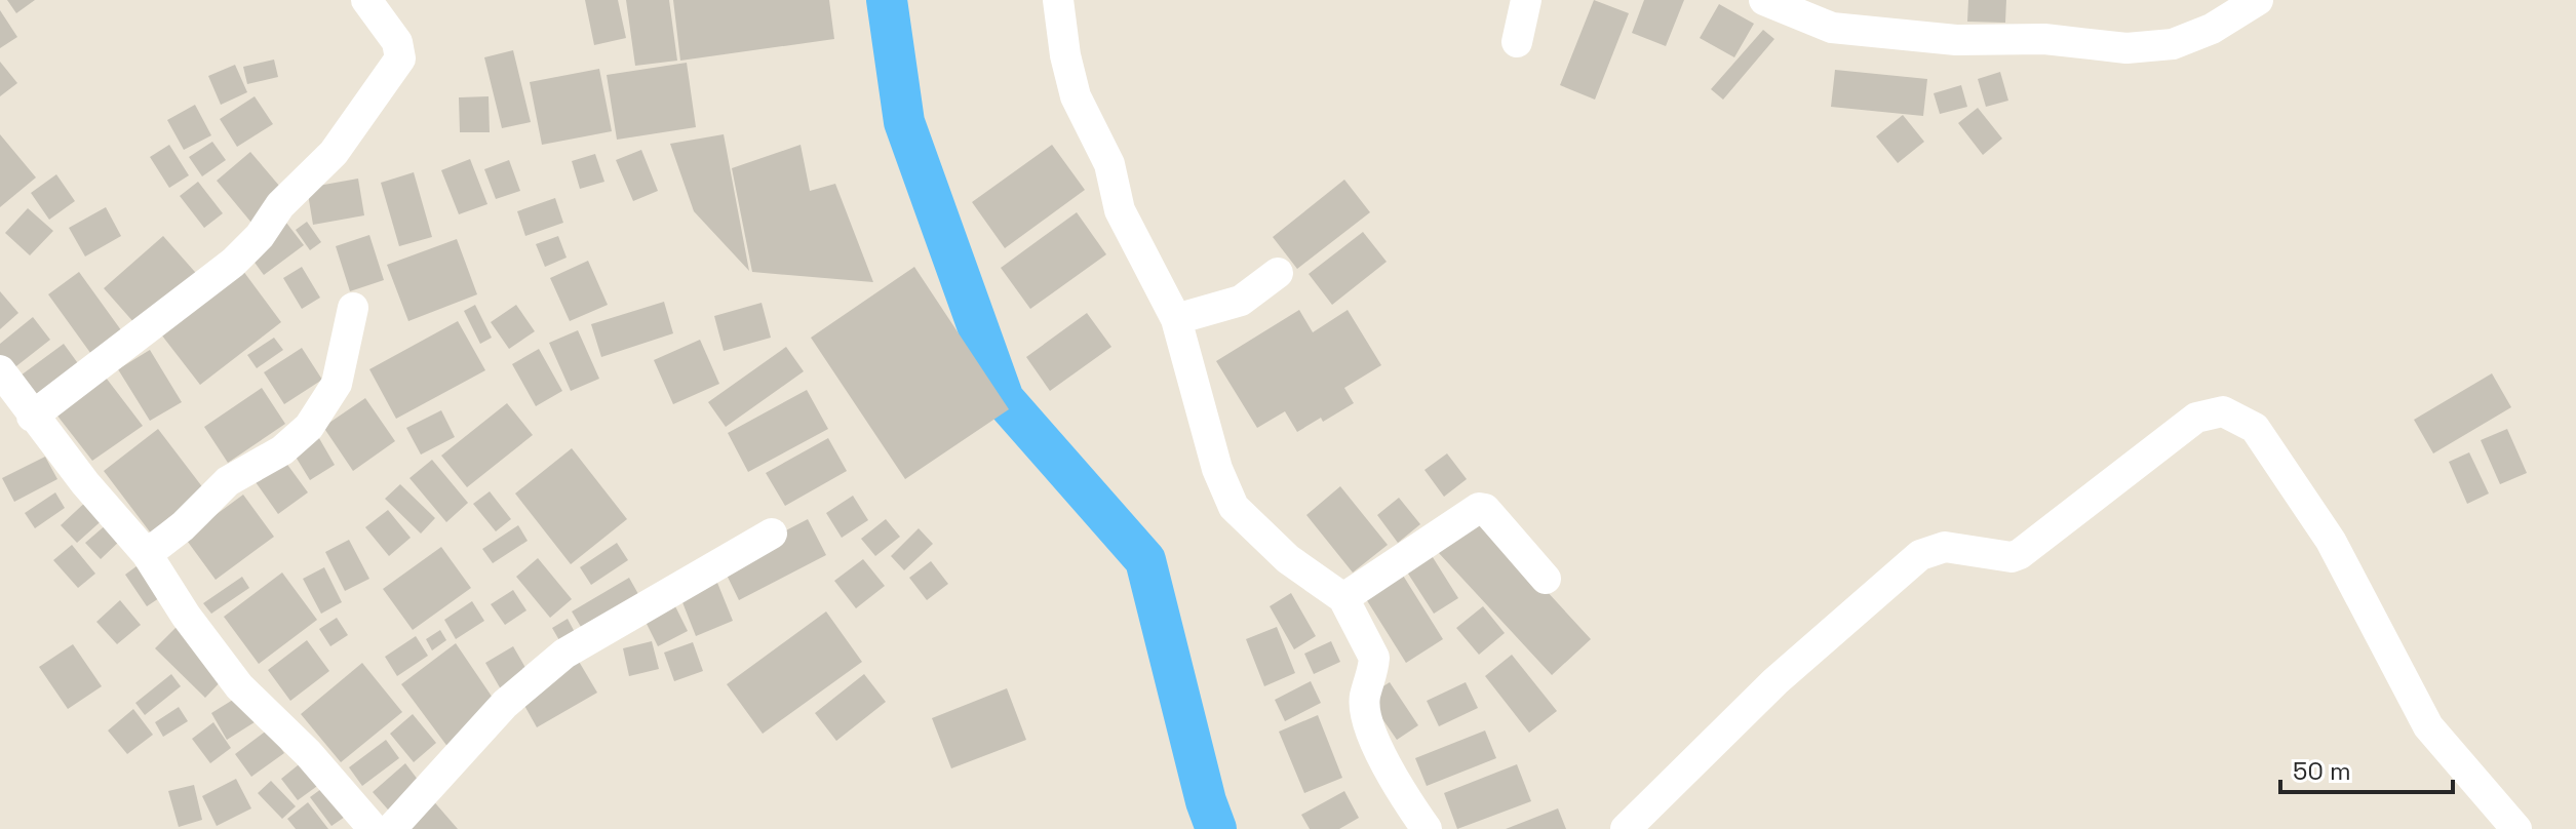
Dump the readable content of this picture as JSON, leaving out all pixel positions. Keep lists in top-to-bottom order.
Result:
{
  "scale_bar": "50 m"
}
